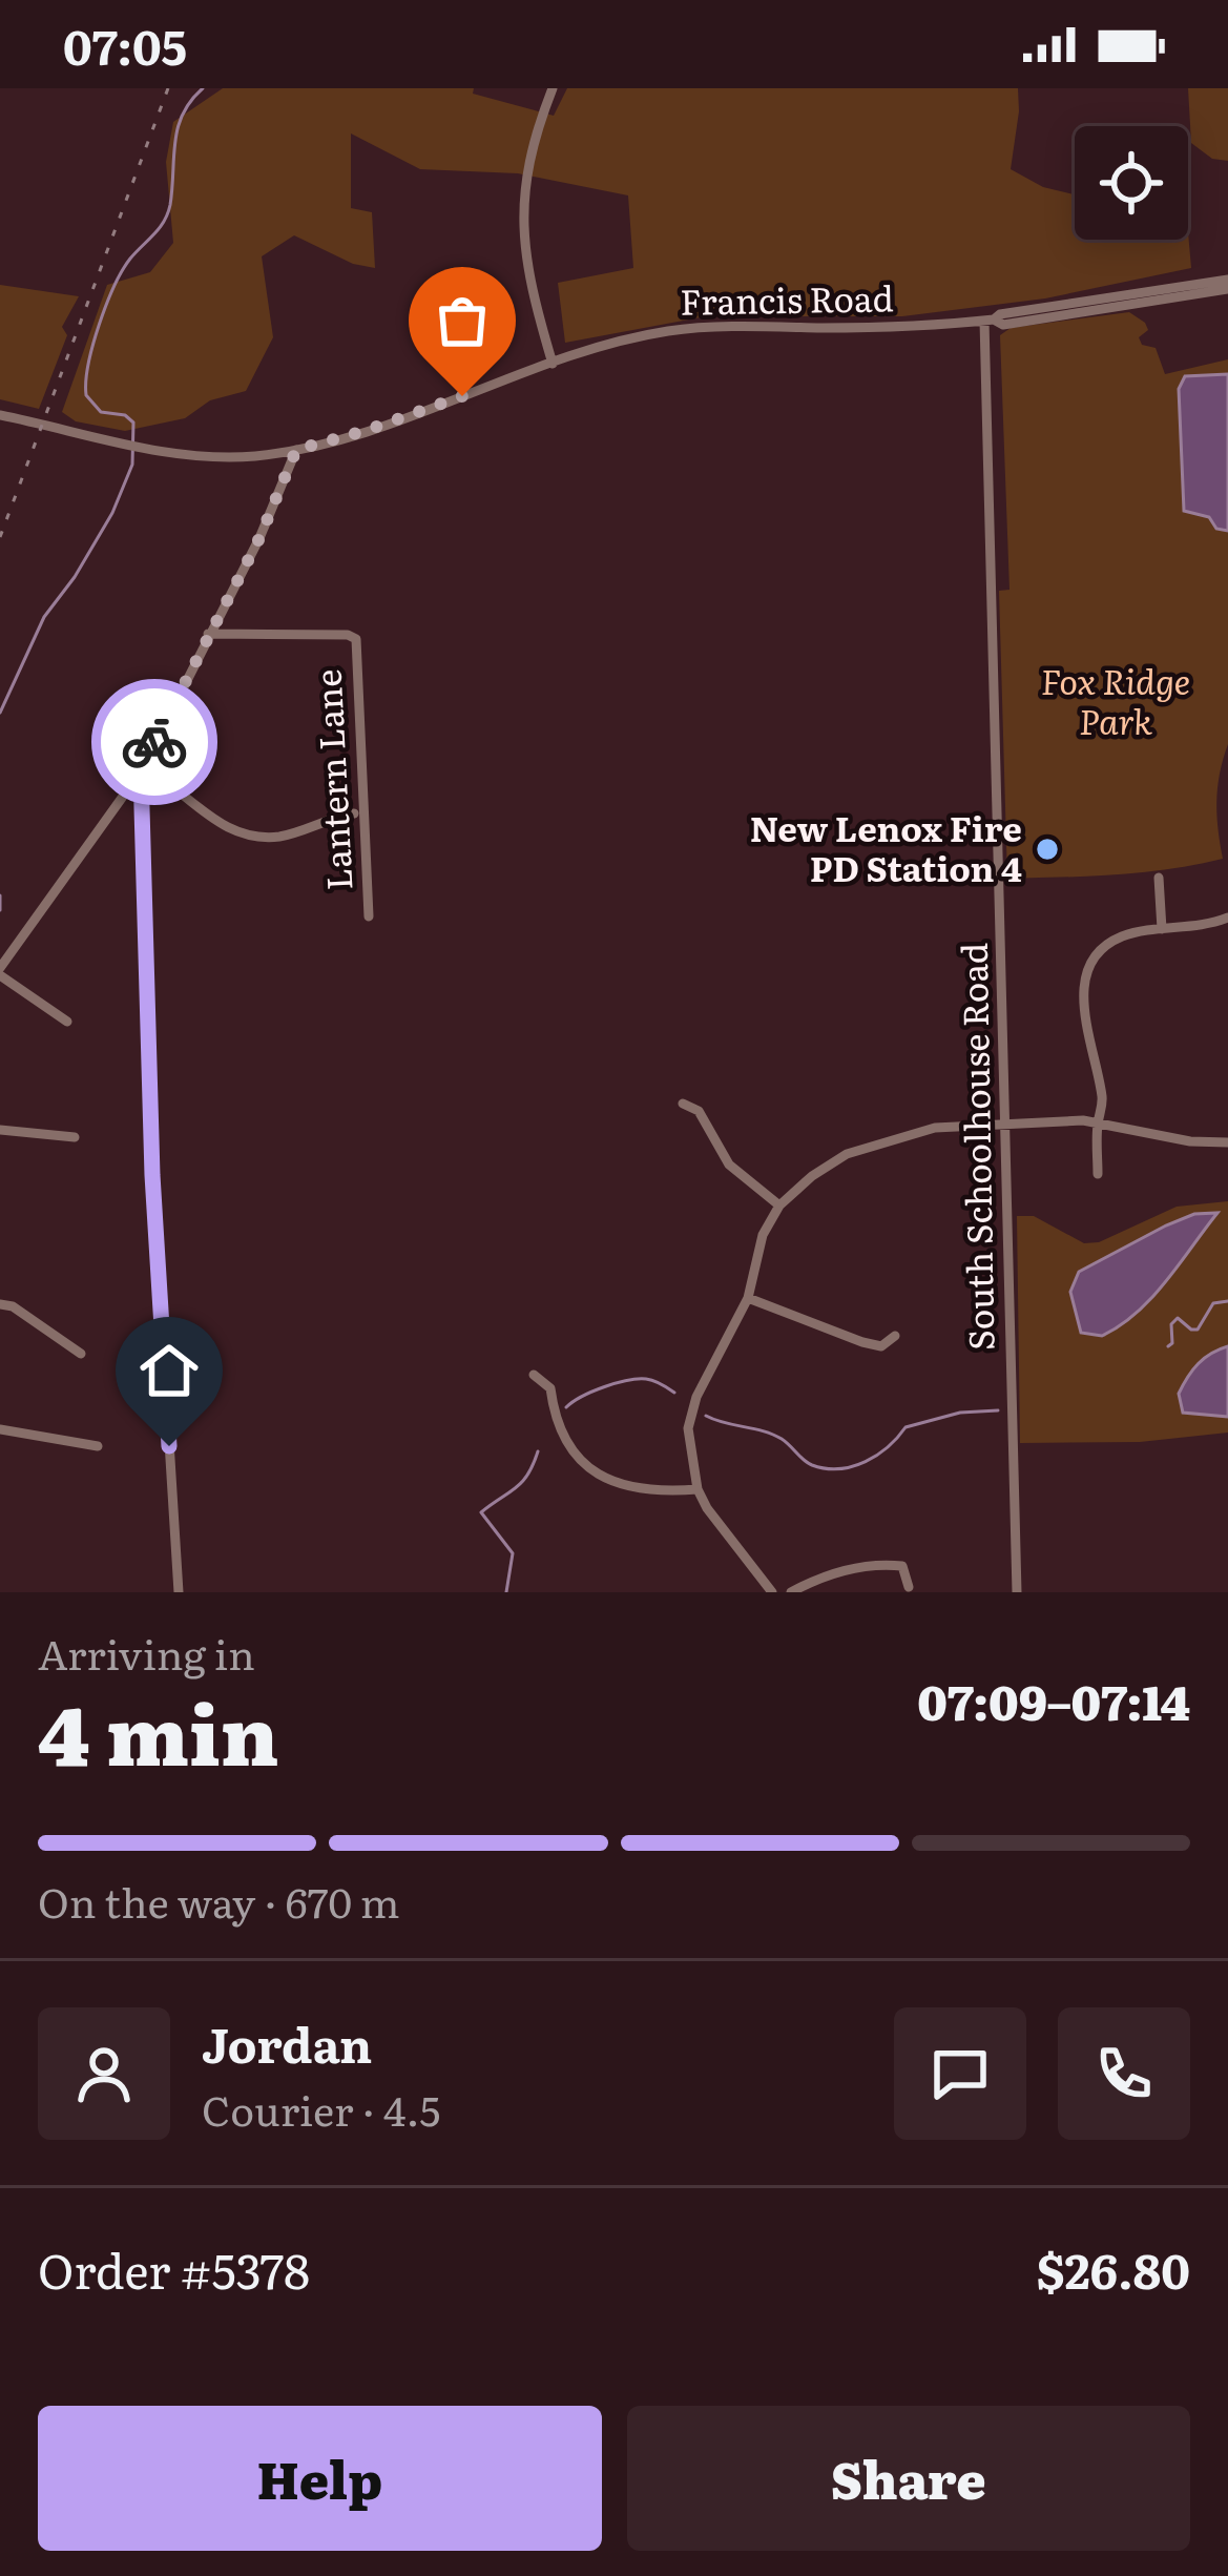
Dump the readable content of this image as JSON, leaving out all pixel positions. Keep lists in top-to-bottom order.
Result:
{
  "streets": {
    "street": ["Francis Road", "Lantern Lane", "South Schoolhouse Road"]
  },
  "crossings": [
    ["Francis Road", "South Schoolhouse Road"]
  ],
  "parks": ["Fox Ridge Park"],
  "places": ["New Lenox Fire PD Station 4"],
  "page": {
    "status": "07:05",
    "heading": ["4 min", "Arriving in", "07:09–07:14"],
    "panel": [
      "Jordan",
      "Courier · 4.5",
      "Order #5378",
      "$26.80"
    ],
    "bar": "On the way · 670 m",
    "buttons": ["Help", "Share"]
  }
}
